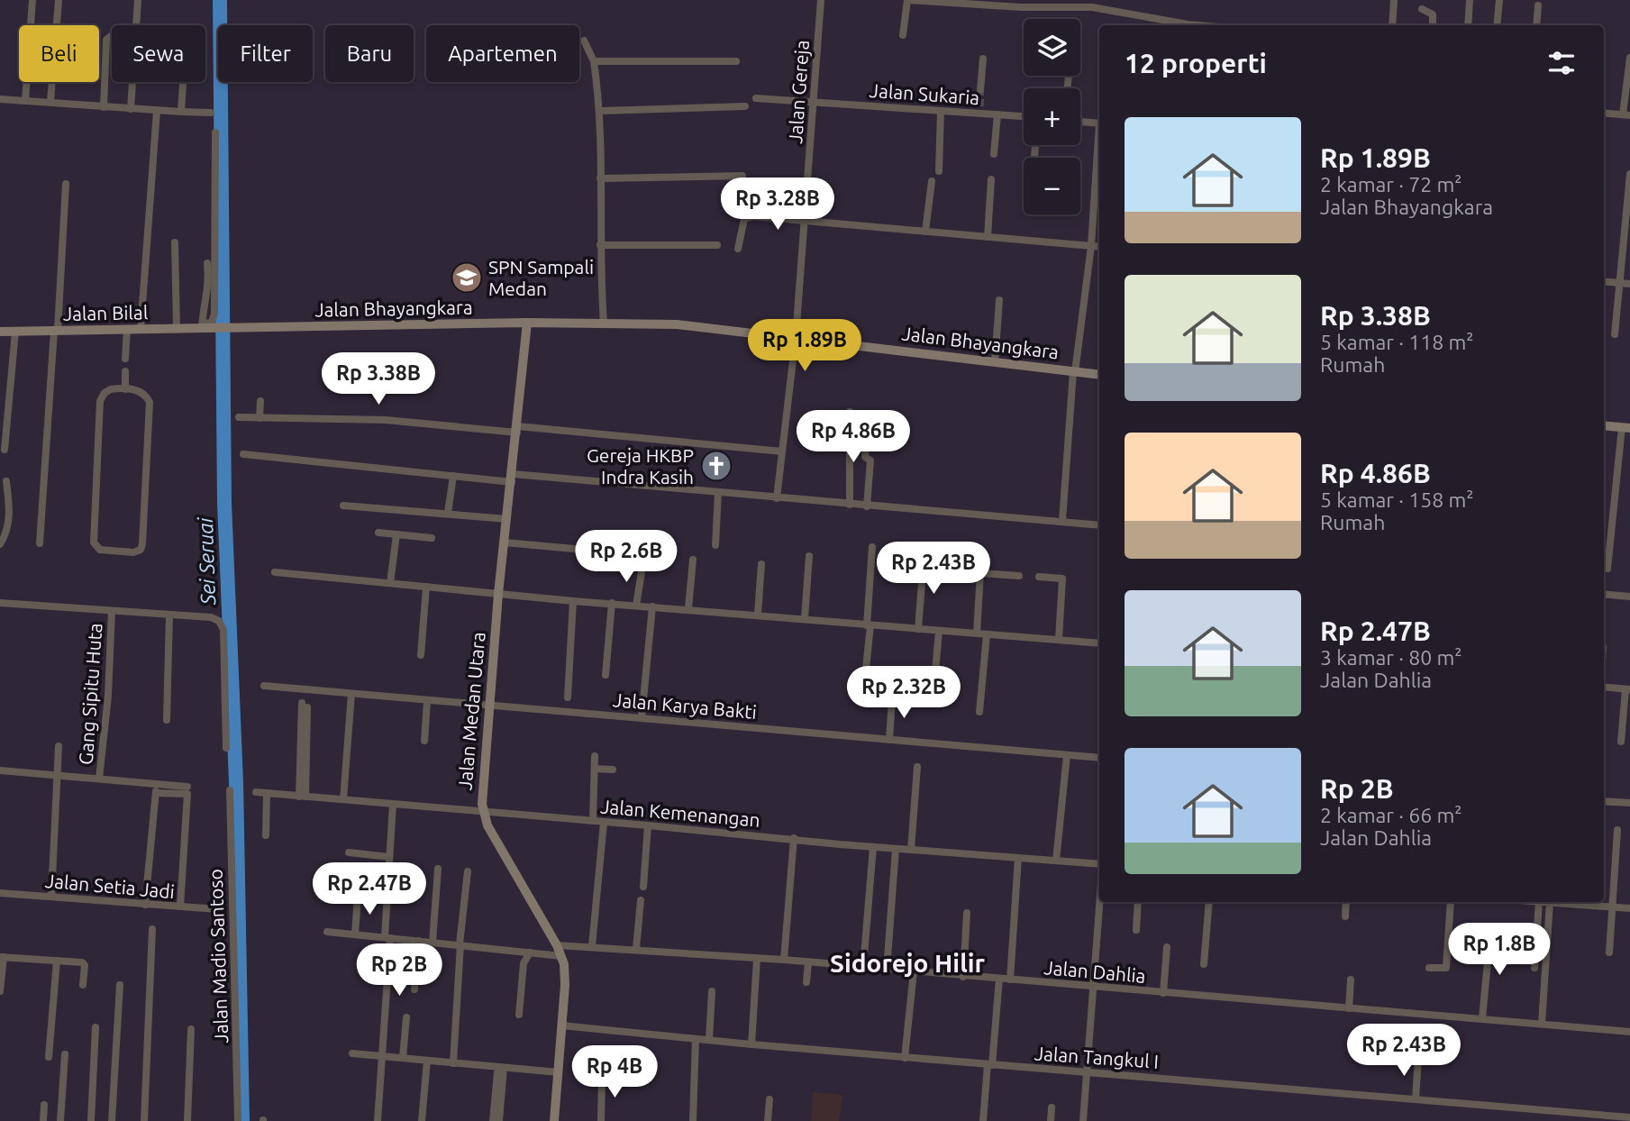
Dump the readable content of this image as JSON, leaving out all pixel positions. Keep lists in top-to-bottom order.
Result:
{
  "streets": {
    "main road": ["Jalan Bhayangkara", "Jalan Bilal", "Jalan Medan Utara"],
    "street": [
      "Jalan Gereja",
      "Jalan Sukaria",
      "Gang Sipitu Huta",
      "Jalan Karya Bakti",
      "Jalan Kemenangan",
      "Jalan Setia Jadi",
      "Jalan Madio Santoso",
      "Jalan Dahlia",
      "Jalan Tangkul I"
    ]
  },
  "crossings": [
    ["Jalan Gereja", "Jalan Sukaria"],
    ["Jalan Gereja", "Jalan Bhayangkara"],
    ["Jalan Bhayangkara", "Jalan Bilal"],
    ["Jalan Bhayangkara", "Jalan Medan Utara"],
    ["Jalan Karya Bakti", "Jalan Medan Utara"],
    ["Jalan Medan Utara", "Jalan Kemenangan"],
    ["Jalan Medan Utara", "Jalan Dahlia"],
    ["Jalan Medan Utara", "Jalan Tangkul I"]
  ],
  "districts": ["Sidorejo Hilir"],
  "water": ["Sei Seruai"],
  "places": {
    "school or university": ["SPN Sampali Medan"],
    "church": ["Gereja HKBP Indra Kasih"]
  },
  "page": {
    "map_buttons": ["+", "−"],
    "chip": [
      "Beli",
      "Sewa",
      "Filter",
      "Baru",
      "Apartemen"
    ],
    "heading": "12 properti",
    "list": [
      {
        "name": "Rp 1.89B",
        "note": "2 kamar · 72 m² · Jalan Bhayangkara"
      },
      {
        "name": "Rp 3.38B",
        "note": "5 kamar · 118 m² · Rumah"
      },
      {
        "name": "Rp 4.86B",
        "note": "5 kamar · 158 m² · Rumah"
      },
      {
        "name": "Rp 2.47B",
        "note": "3 kamar · 80 m² · Jalan Dahlia"
      },
      {
        "name": "Rp 2B",
        "note": "2 kamar · 66 m² · Jalan Dahlia"
      }
    ],
    "price": [
      "Rp 3.28B",
      "Rp 1.89B",
      "Rp 3.38B",
      "Rp 4.86B",
      "Rp 2.6B",
      "Rp 2.43B",
      "Rp 2.32B",
      "Rp 2.47B",
      "Rp 1.8B",
      "Rp 2B",
      "Rp 2.43B",
      "Rp 4B"
    ]
  }
}
